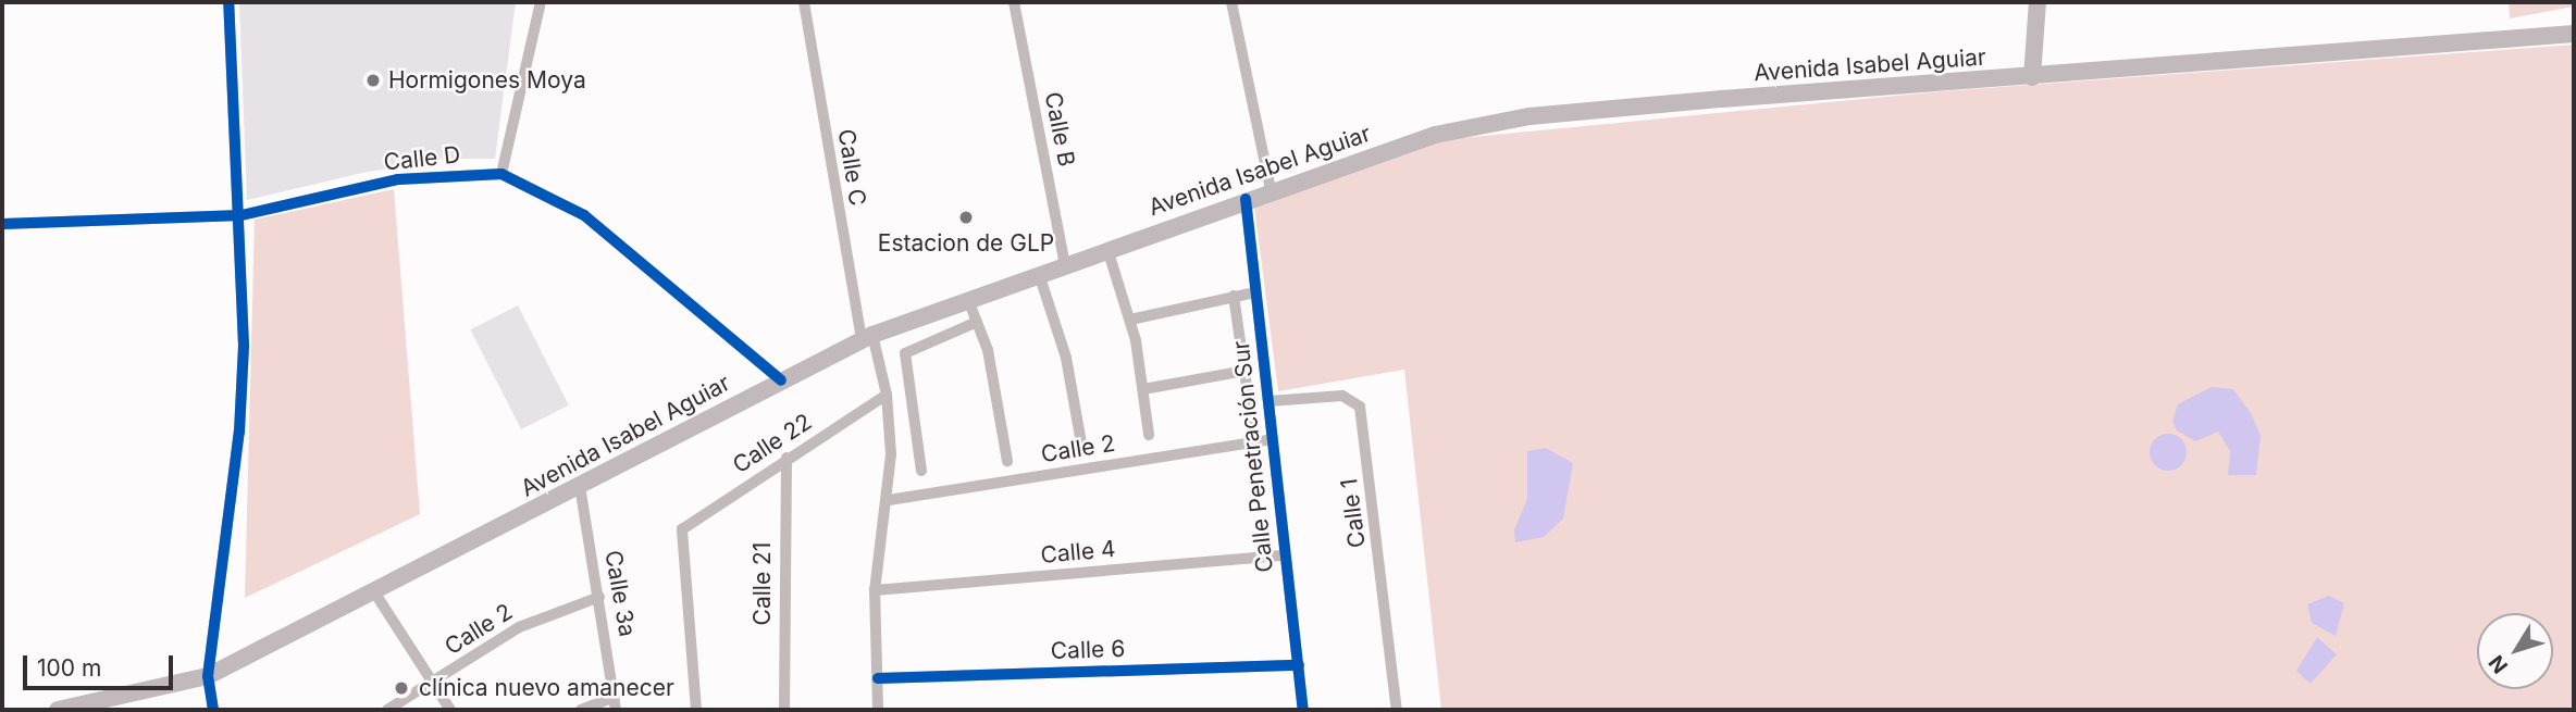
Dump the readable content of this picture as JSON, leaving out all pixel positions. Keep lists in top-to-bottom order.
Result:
{
  "streets": {
    "main road": ["Avenida Isabel Aguiar"],
    "street": [
      "Calle B",
      "Calle D",
      "Calle C",
      "Calle 22",
      "Calle 2",
      "Calle Penetración Sur",
      "Calle 1",
      "Calle 4",
      "Calle 21",
      "Calle 3a",
      "Calle 6"
    ]
  },
  "crossings": [
    ["Avenida Isabel Aguiar", "Calle B"],
    ["Avenida Isabel Aguiar", "Calle D"],
    ["Avenida Isabel Aguiar", "Calle C"],
    ["Avenida Isabel Aguiar", "Calle Penetración Sur"],
    ["Avenida Isabel Aguiar", "Calle 3a"],
    ["Calle C", "Calle 22"],
    ["Calle C", "Calle 2"],
    ["Calle C", "Calle 4"],
    ["Calle C", "Calle 6"],
    ["Calle 22", "Calle 21"],
    ["Calle 2", "Calle Penetración Sur"],
    ["Calle 2", "Calle 3a"],
    ["Calle Penetración Sur", "Calle 1"],
    ["Calle Penetración Sur", "Calle 4"],
    ["Calle Penetración Sur", "Calle 6"]
  ],
  "places": ["Hormigones Moya", "Estacion de GLP", "clínica nuevo amanecer"],
  "scale_bar": "100 m",
  "north": "bottom left"
}
